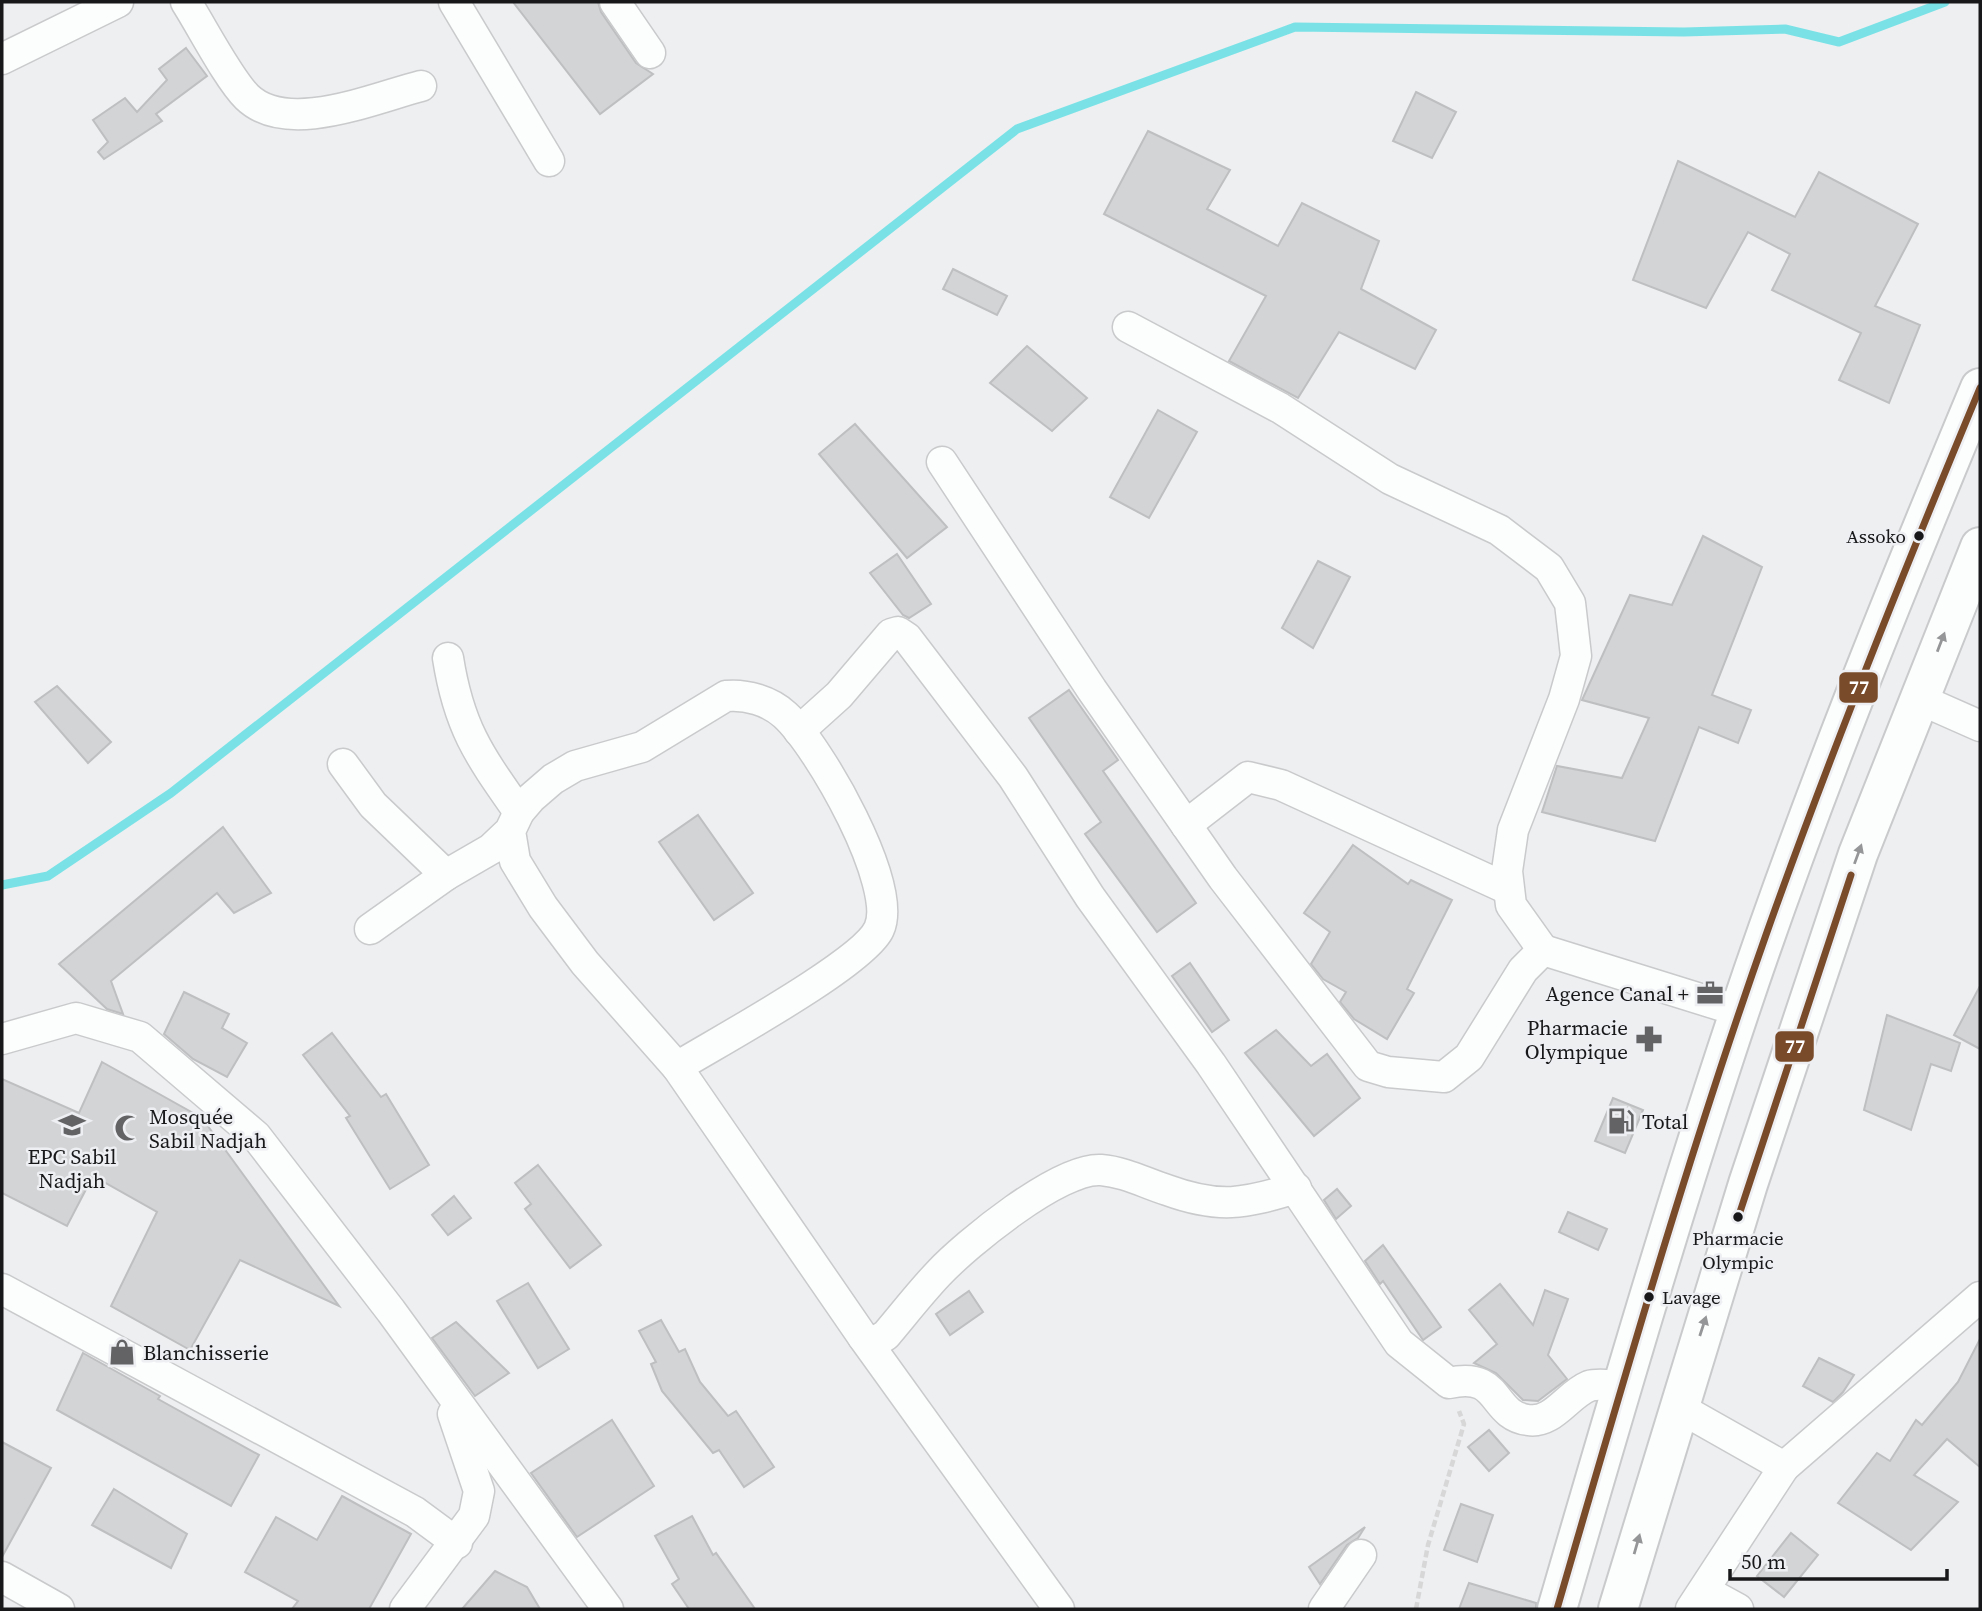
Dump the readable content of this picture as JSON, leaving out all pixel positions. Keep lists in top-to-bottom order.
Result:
{
  "places": {
    "other": ["Assoko", "Pharmacie Olympic", "Lavage"],
    "office": ["Agence Canal +"],
    "pharmacy": ["Pharmacie Olympique"],
    "fuel station": ["Total"],
    "school or university": ["EPC Sabil Nadjah"],
    "mosque": ["Mosquée Sabil Nadjah"],
    "shop": ["Blanchisserie"]
  },
  "lines": ["transit line 77"],
  "scale_bar": "50 m"
}
